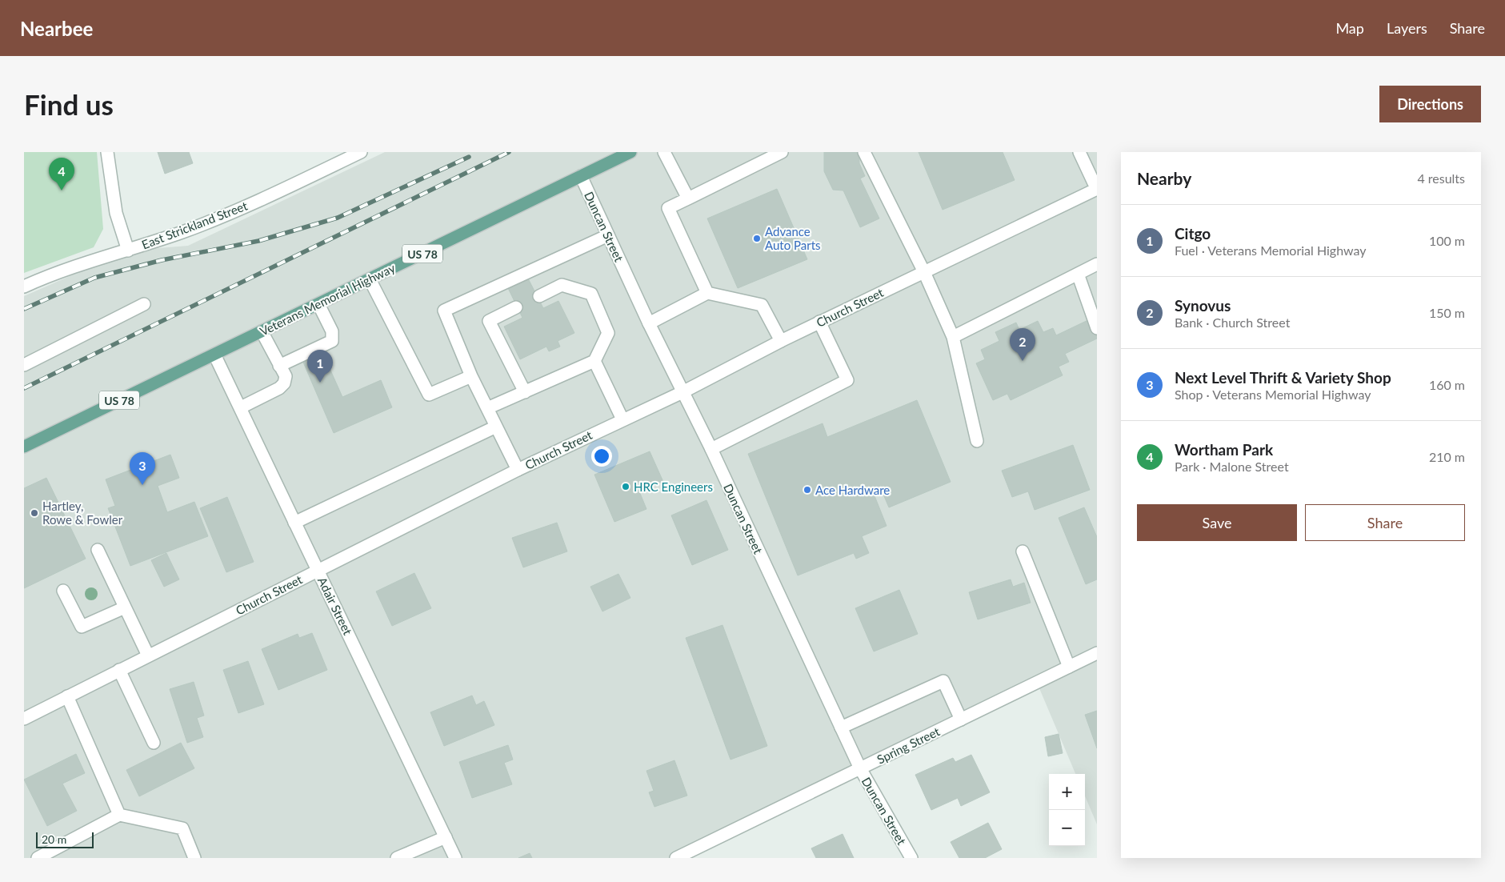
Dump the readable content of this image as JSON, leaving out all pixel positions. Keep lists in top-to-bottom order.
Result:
{
  "streets": {
    "main road": ["US 78", "Veterans Memorial Highway"],
    "street": [
      "East Strickland Street",
      "Duncan Street",
      "Church Street",
      "Adair Street",
      "Spring Street"
    ]
  },
  "crossings": [
    ["Duncan Street", "Veterans Memorial Highway"],
    ["Duncan Street", "Church Street"],
    ["Duncan Street", "Spring Street"],
    ["Veterans Memorial Highway", "Adair Street"],
    ["Church Street", "Adair Street"]
  ],
  "places": [
    "Advance Auto Parts",
    "HRC Engineers",
    "Ace Hardware",
    "Hartley, Rowe & Fowler"
  ],
  "scale_bar": "20 m",
  "page": {
    "header": "Nearbee",
    "nav": ["Map", "Layers", "Share"],
    "buttons": [
      "Directions",
      ["Save", "Share"]
    ],
    "title": "Find us",
    "heading": ["Nearby", "4 results"],
    "pins": [
      "4",
      "2",
      "1",
      "3"
    ],
    "list": [
      {
        "mark": "1",
        "name": "Citgo",
        "note": "Fuel · Veterans Memorial Highway",
        "value": "100 m"
      },
      {
        "mark": "2",
        "name": "Synovus",
        "note": "Bank · Church Street",
        "value": "150 m"
      },
      {
        "mark": "3",
        "name": "Next Level Thrift & Variety Shop",
        "note": "Shop · Veterans Memorial Highway",
        "value": "160 m"
      },
      {
        "mark": "4",
        "name": "Wortham Park",
        "note": "Park · Malone Street",
        "value": "210 m"
      }
    ],
    "map_buttons": ["+", "−"],
    "scale": "20 m"
  }
}
